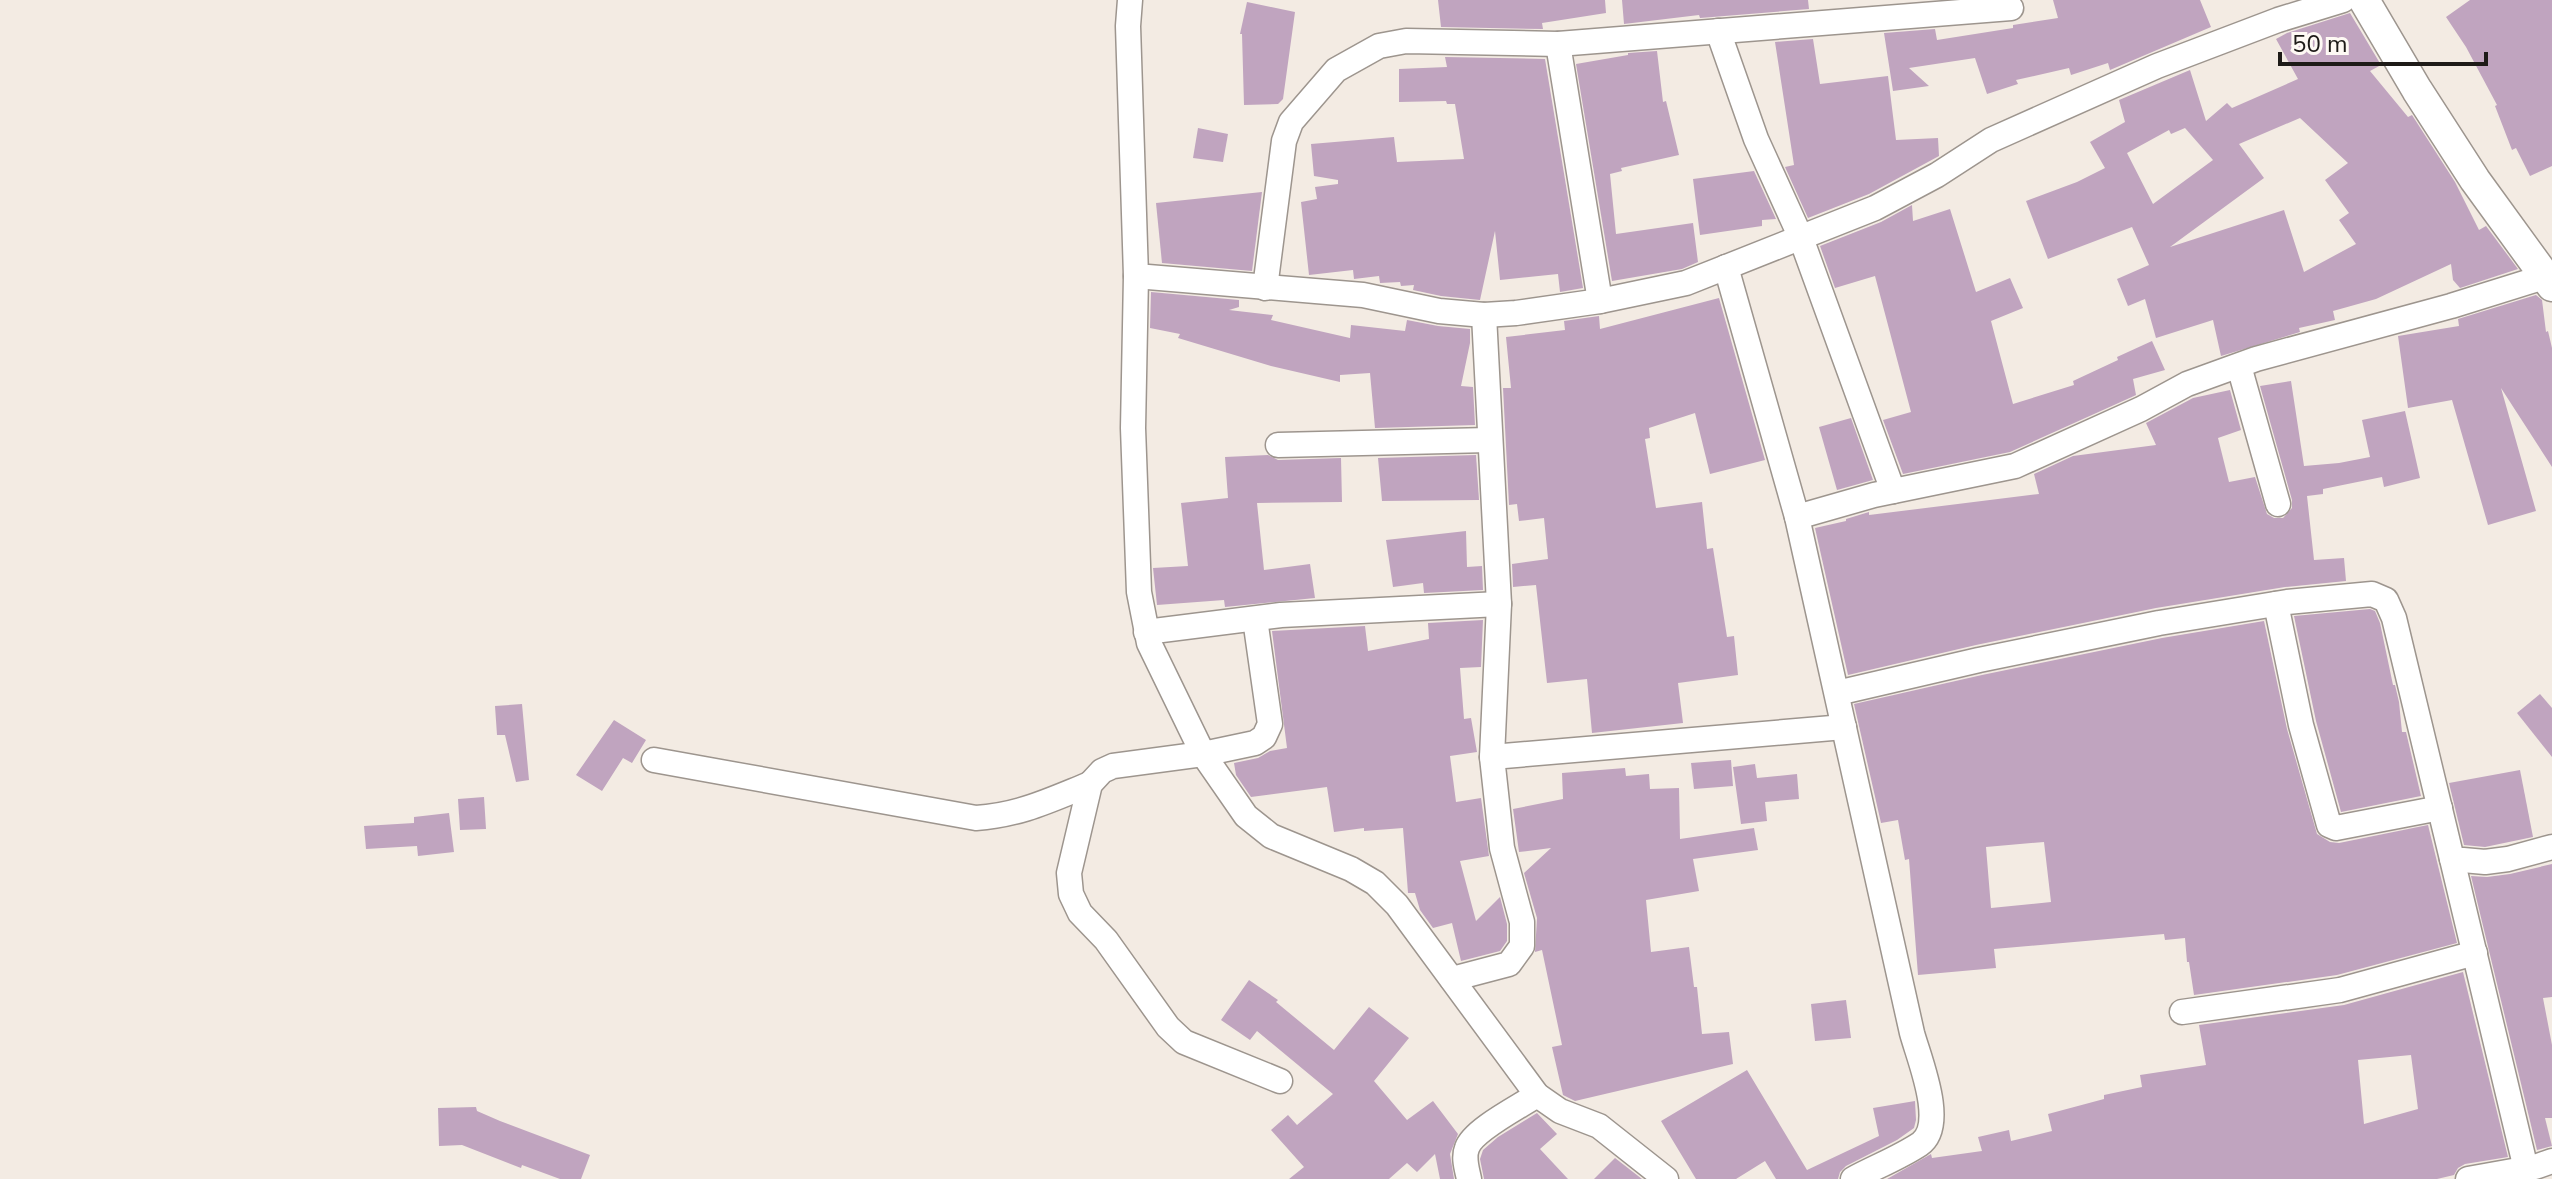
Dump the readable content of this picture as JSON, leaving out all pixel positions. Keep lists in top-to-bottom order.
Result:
{
  "scale_bar": "50 m"
}
